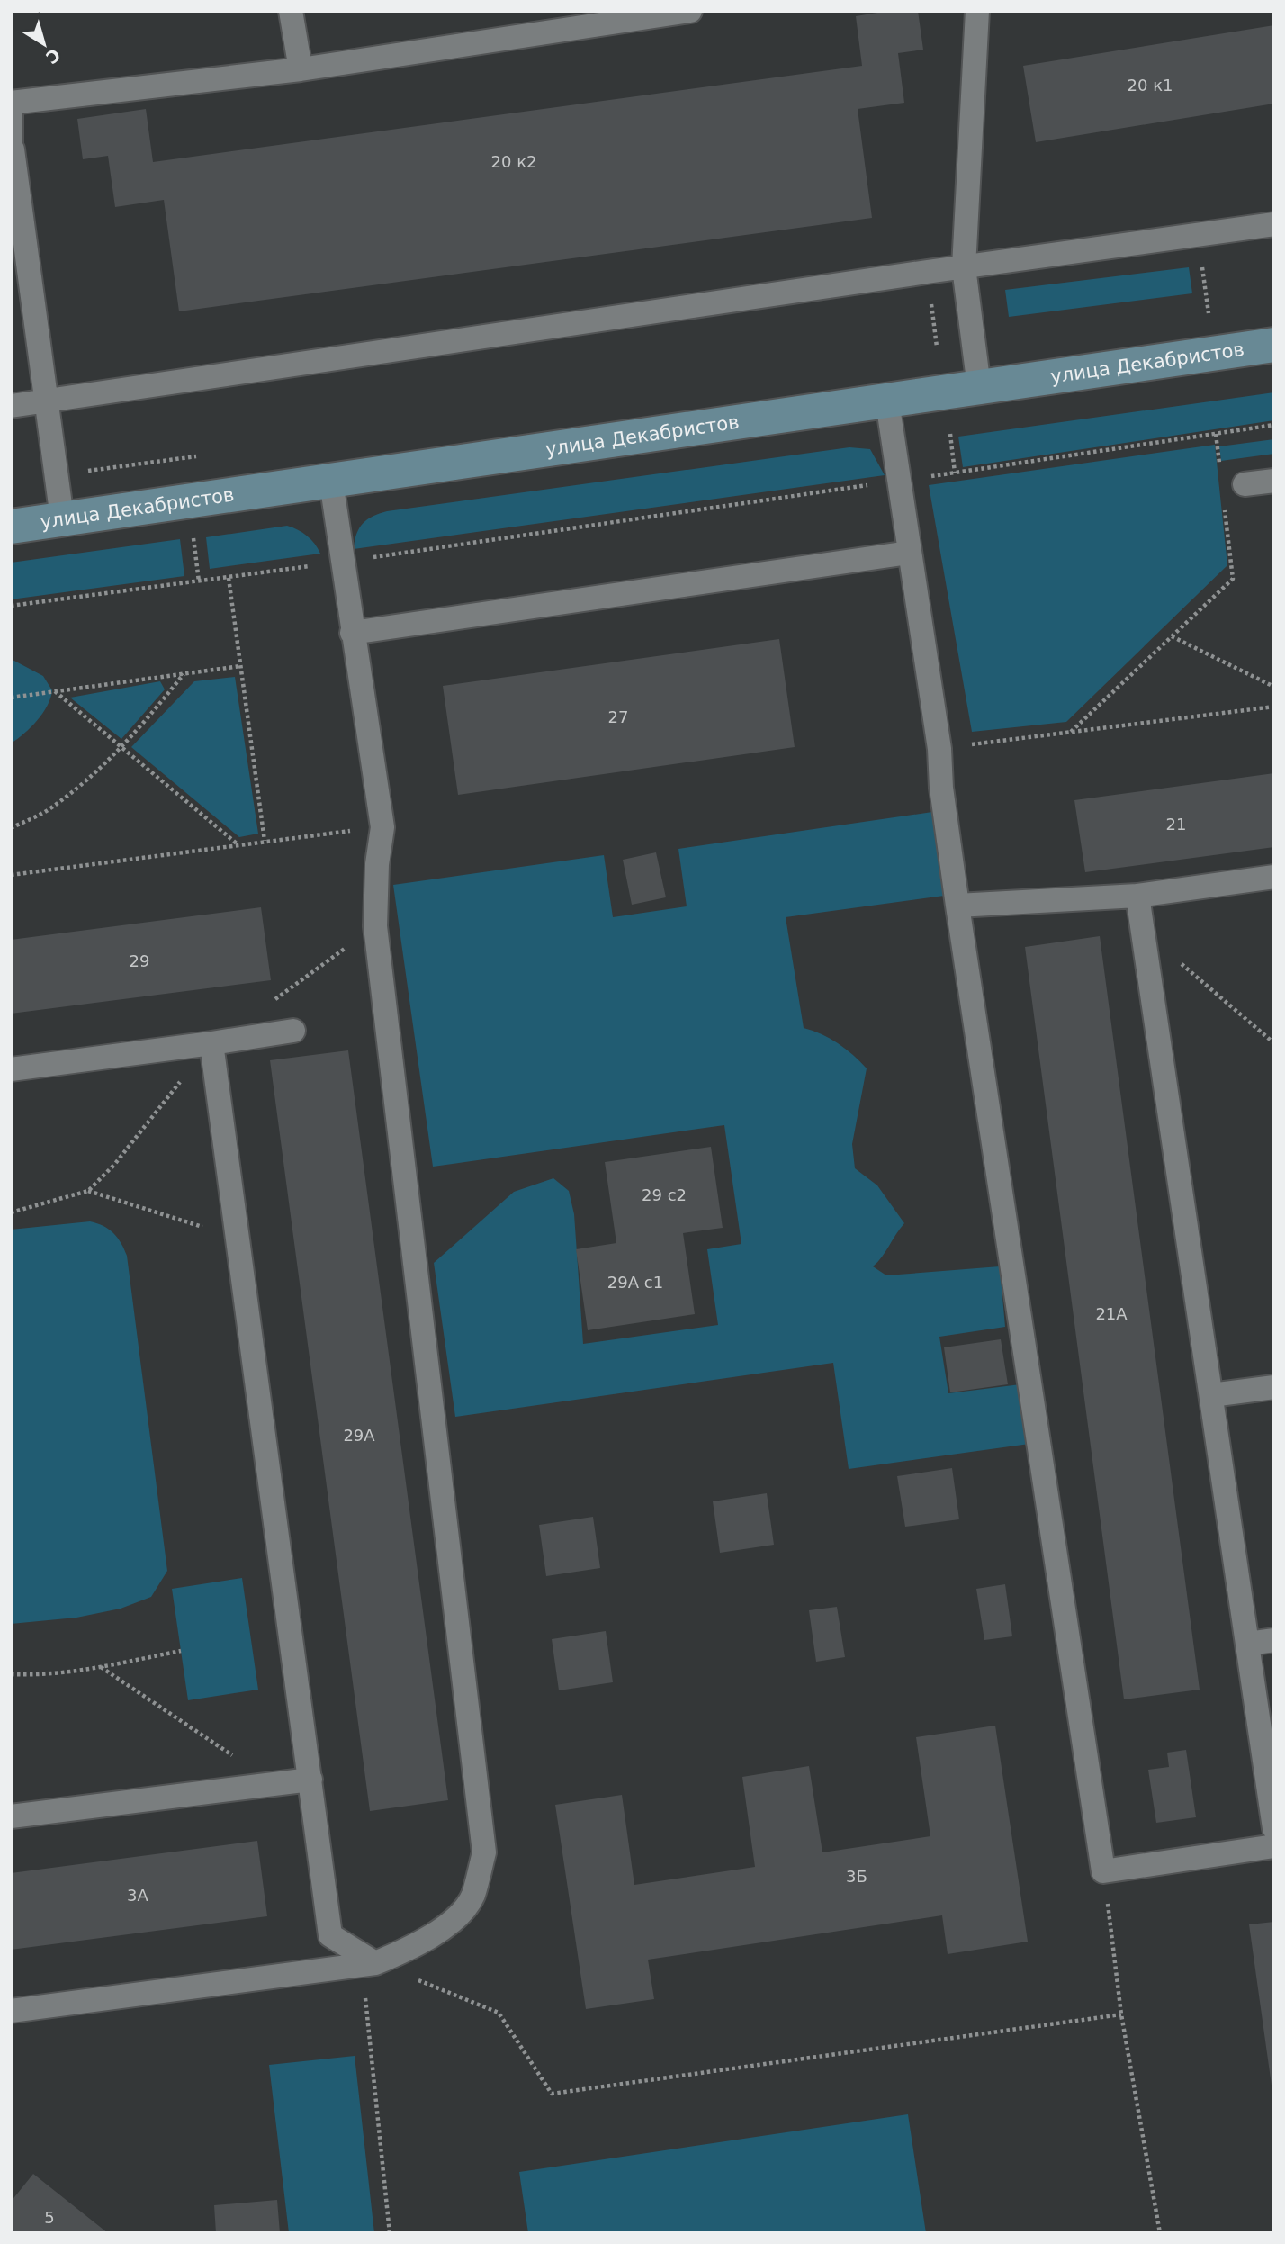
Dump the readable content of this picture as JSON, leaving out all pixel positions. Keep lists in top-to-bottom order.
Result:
{
  "streets": {
    "main road": ["улица Декабристов"]
  },
  "house_numbers": [
    "20 к1",
    "20 к2",
    "27",
    "21",
    "29",
    "29 с2",
    "29А с1",
    "21А",
    "29А",
    "3Б",
    "3А",
    "5"
  ],
  "north": "bottom right"
}
